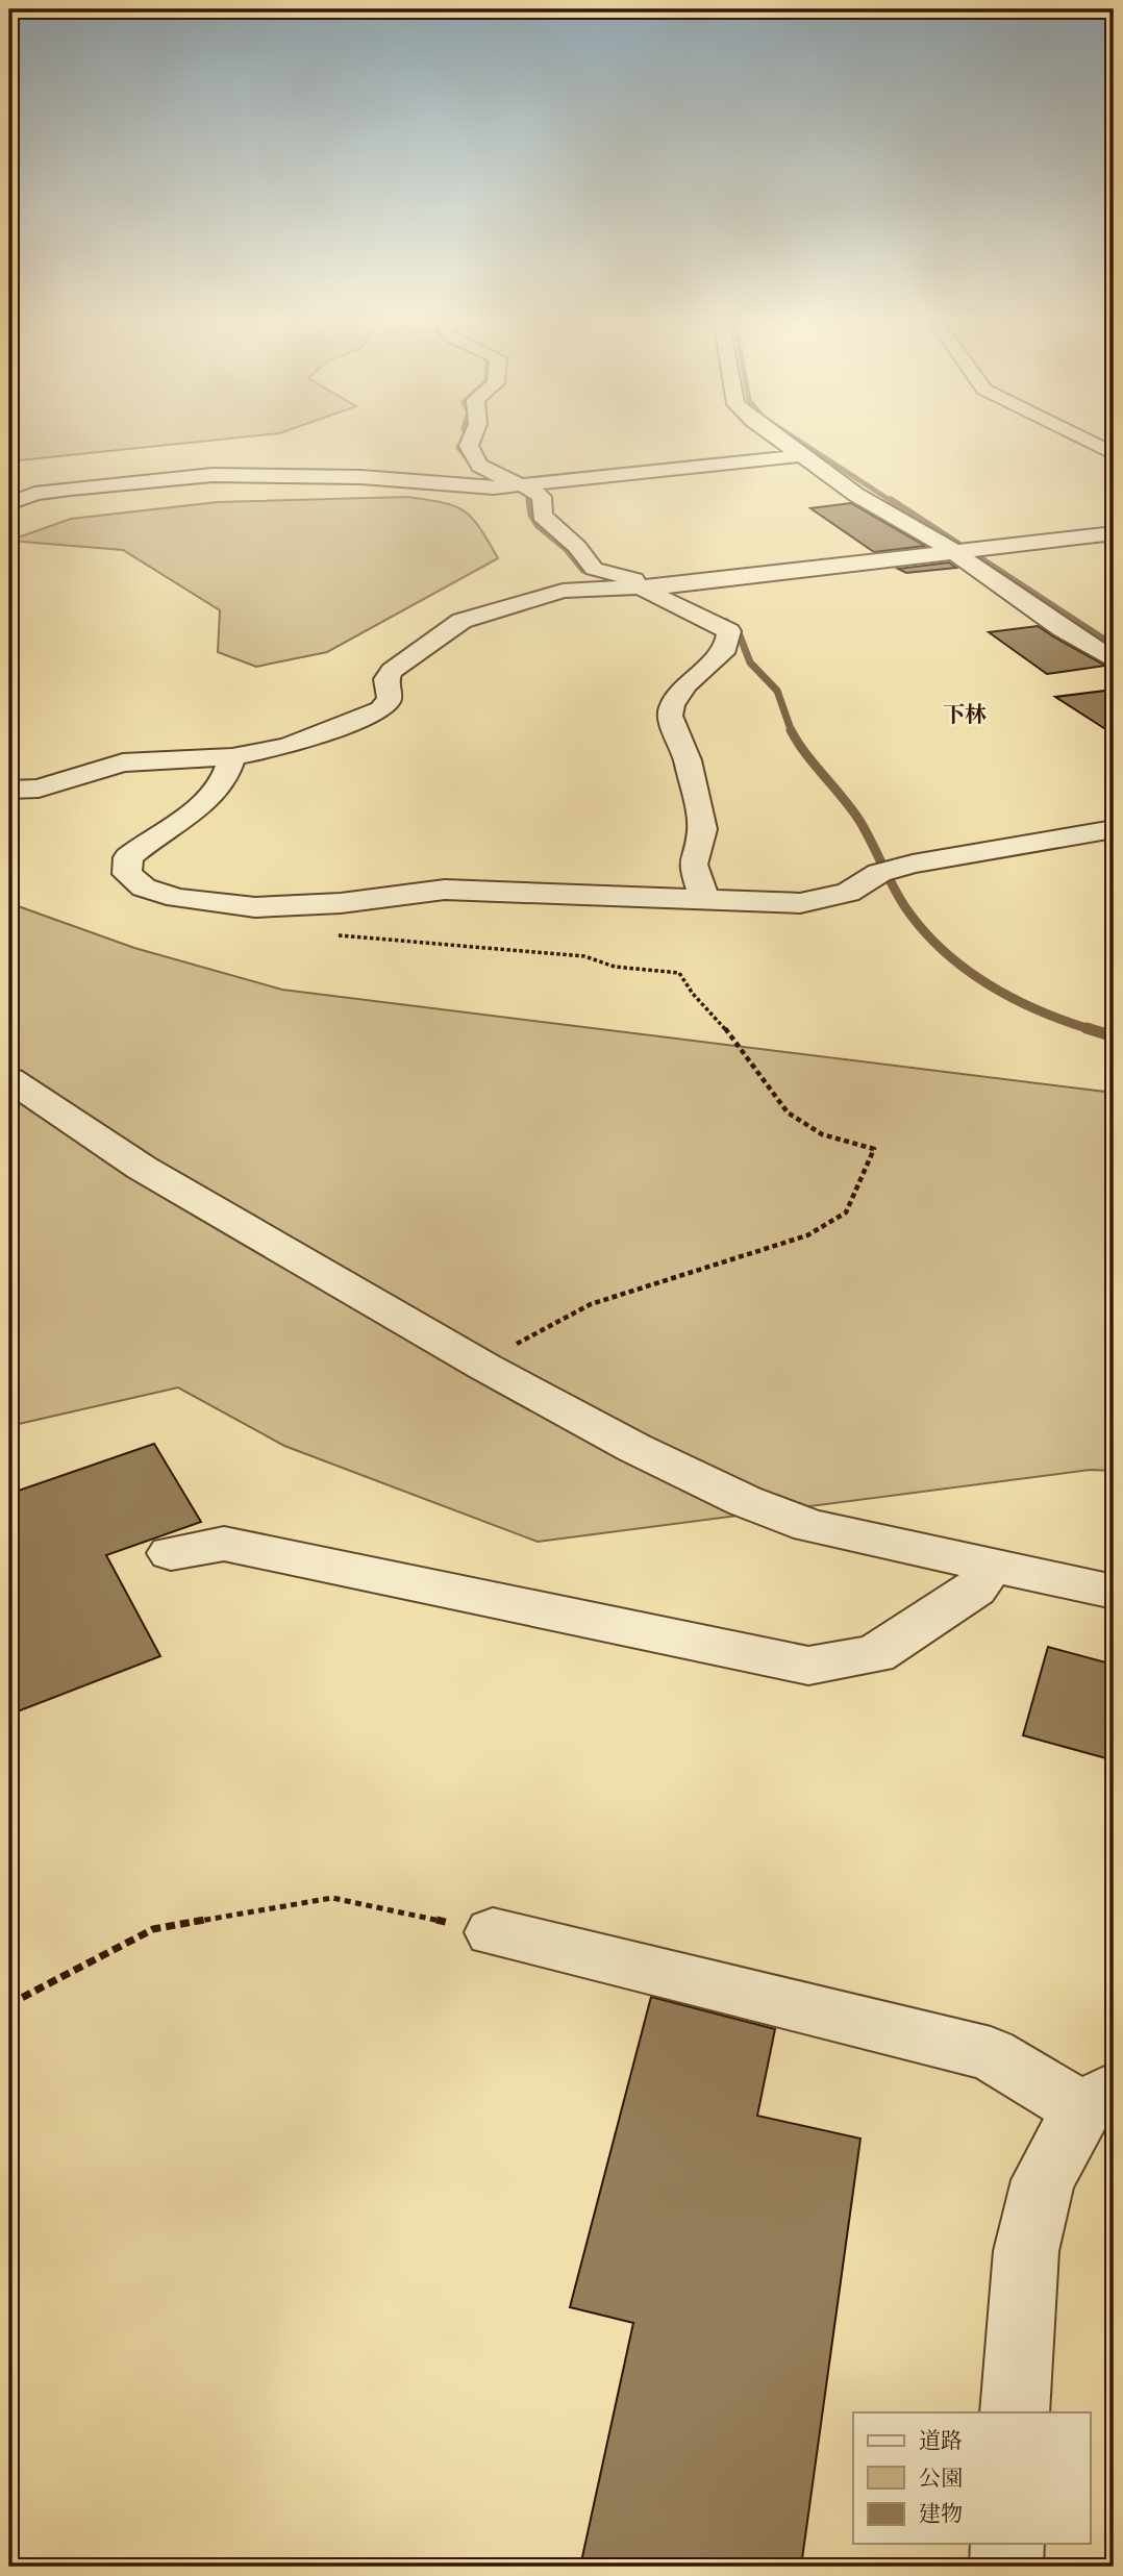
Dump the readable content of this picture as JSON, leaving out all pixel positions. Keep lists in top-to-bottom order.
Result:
{
  "districts": ["下林"],
  "legend": ["道路", "公園", "建物"]
}
